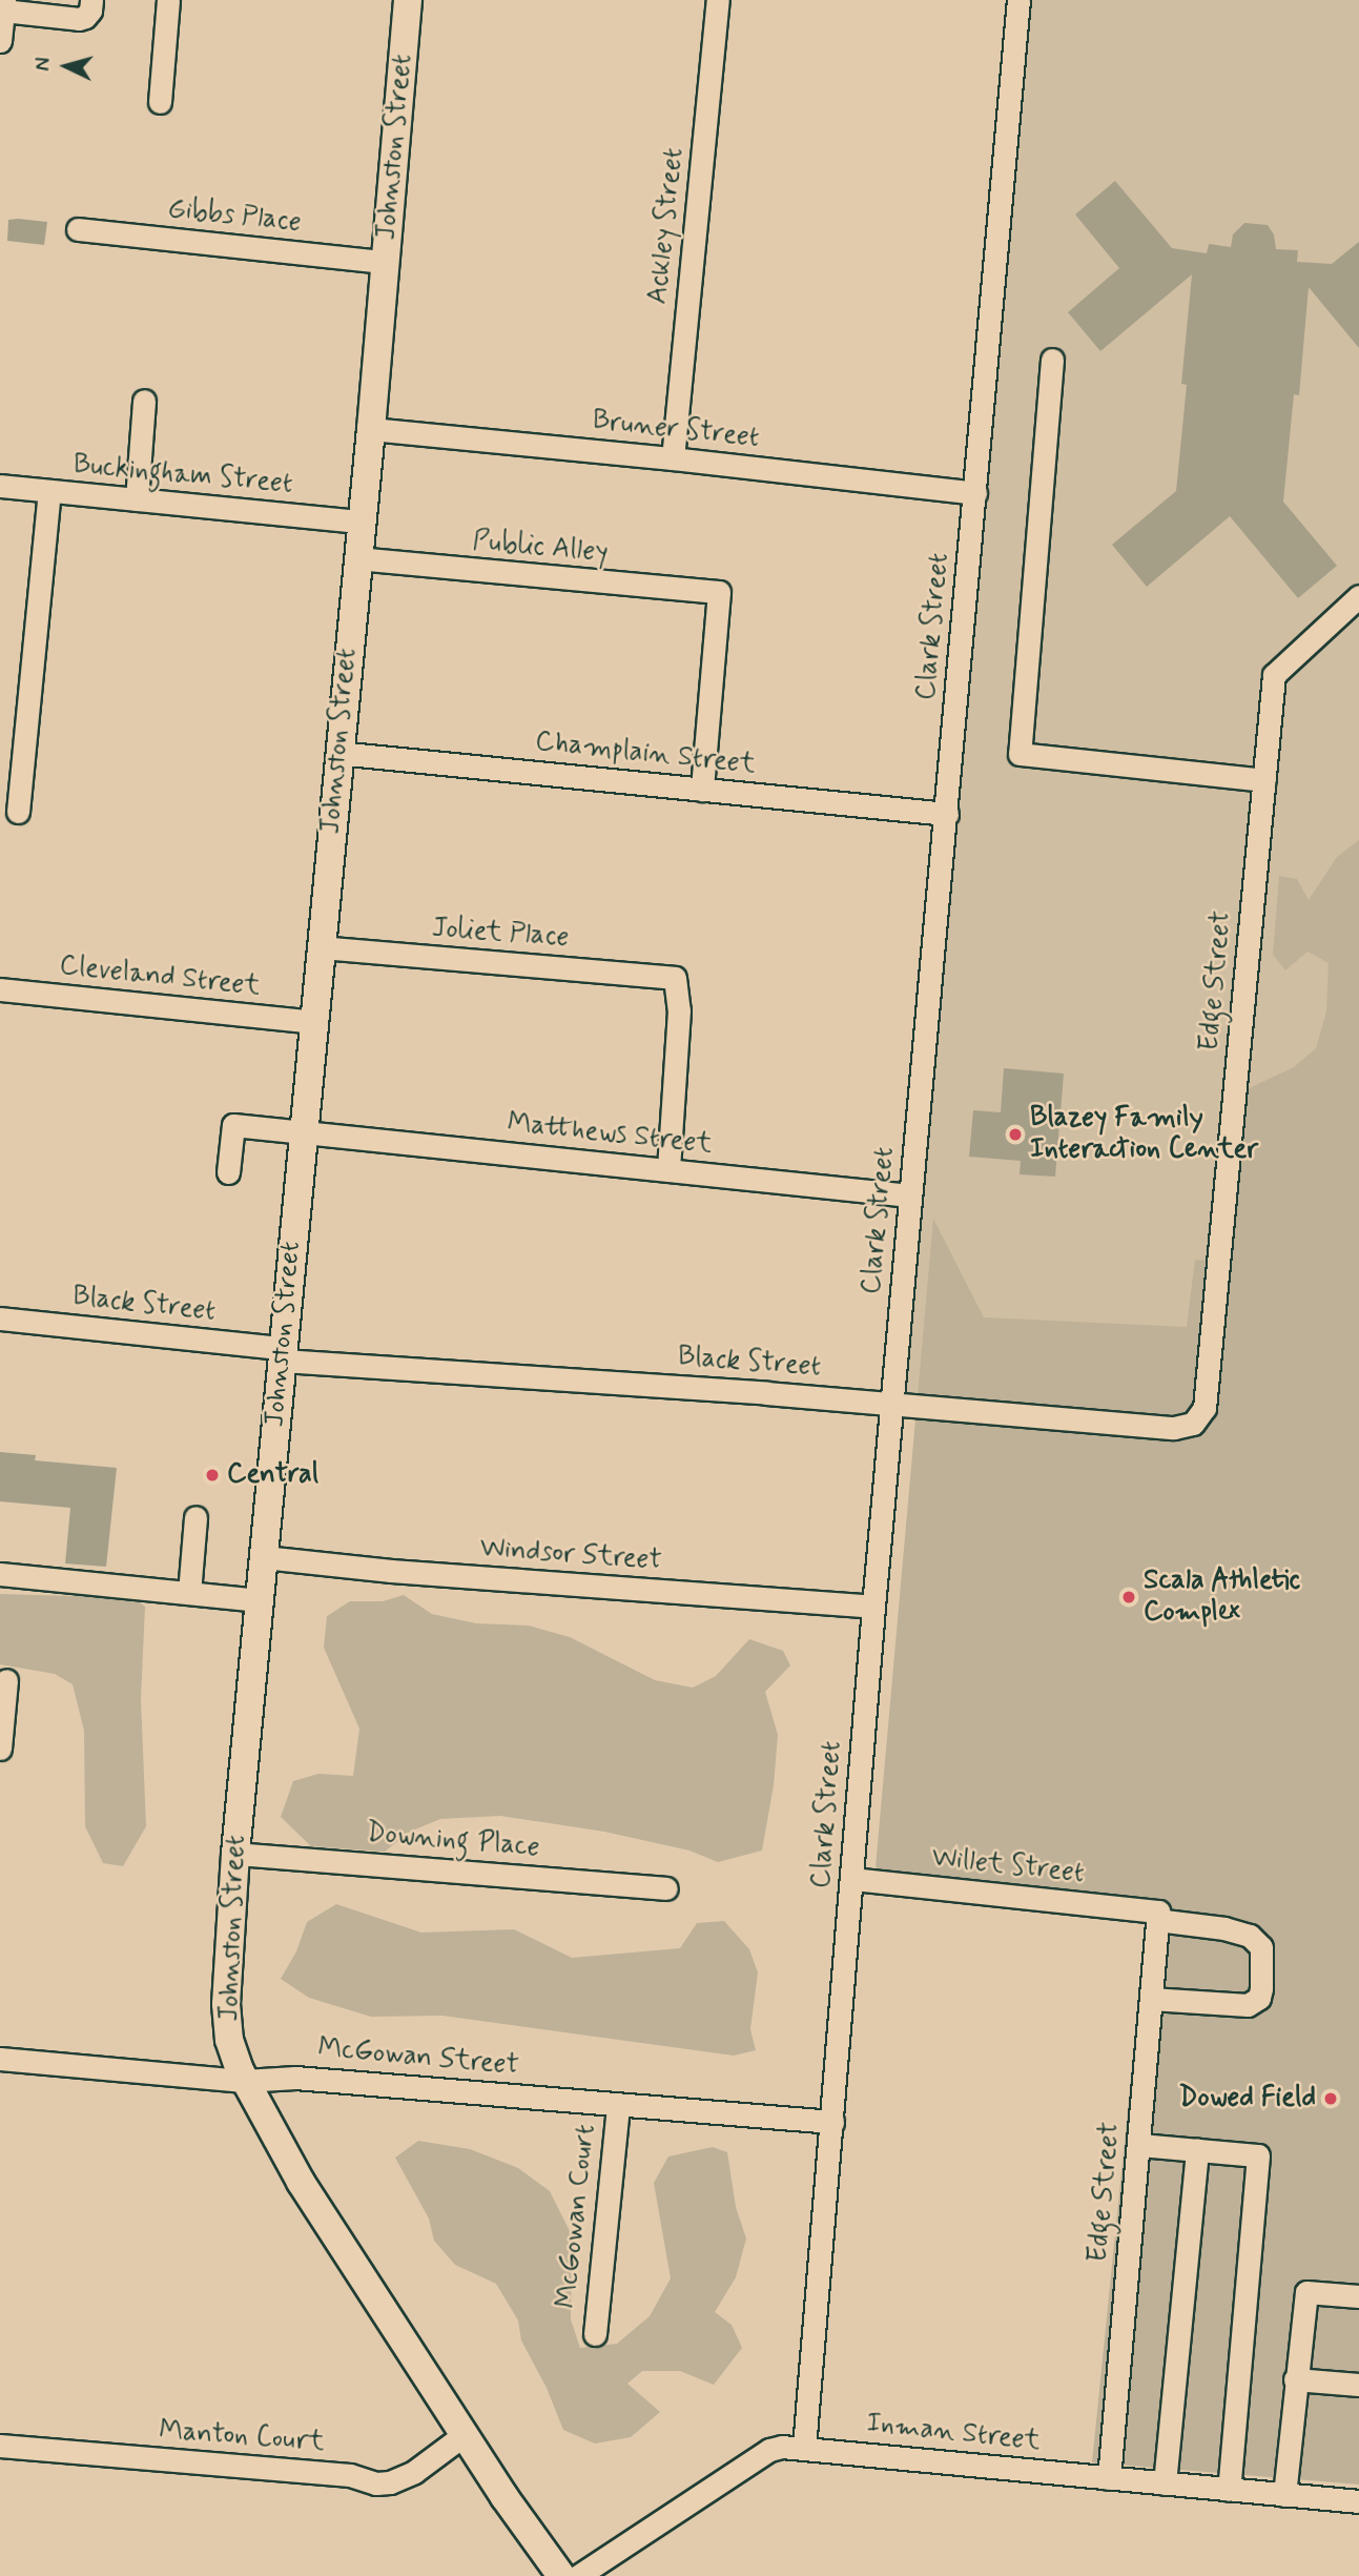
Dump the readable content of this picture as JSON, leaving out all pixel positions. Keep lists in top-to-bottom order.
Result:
{
  "streets": {
    "main road": ["Johnston Street"],
    "street": [
      "Gibbs Place",
      "Ackley Street",
      "Bruner Street",
      "Buckingham Street",
      "Public Alley",
      "Clark Street",
      "Champlain Street",
      "Joliet Place",
      "Cleveland Street",
      "Edge Street",
      "Matthews Street",
      "Black Street",
      "Windsor Street",
      "Downing Place",
      "Willet Street",
      "McGowan Street",
      "McGowan Court",
      "Inman Street",
      "Manton Court"
    ]
  },
  "crossings": [
    ["Johnston Street", "Gibbs Place"],
    ["Johnston Street", "Bruner Street"],
    ["Johnston Street", "Buckingham Street"],
    ["Johnston Street", "Public Alley"],
    ["Johnston Street", "Champlain Street"],
    ["Johnston Street", "Joliet Place"],
    ["Johnston Street", "Cleveland Street"],
    ["Johnston Street", "Matthews Street"],
    ["Johnston Street", "Black Street"],
    ["Johnston Street", "Windsor Street"],
    ["Johnston Street", "Downing Place"],
    ["Johnston Street", "McGowan Street"],
    ["Johnston Street", "Manton Court"],
    ["Ackley Street", "Bruner Street"],
    ["Bruner Street", "Clark Street"],
    ["Public Alley", "Champlain Street"],
    ["Clark Street", "Champlain Street"],
    ["Clark Street", "Matthews Street"],
    ["Clark Street", "Black Street"],
    ["Clark Street", "Windsor Street"],
    ["Clark Street", "Willet Street"],
    ["Clark Street", "McGowan Street"],
    ["Clark Street", "Inman Street"],
    ["Joliet Place", "Matthews Street"],
    ["Edge Street", "Black Street"],
    ["Edge Street", "Willet Street"],
    ["Edge Street", "Inman Street"],
    ["McGowan Street", "McGowan Court"]
  ],
  "places": [
    "Blazey Family Interaction Center",
    "Central",
    "Scala Athletic Complex",
    "Dowed Field"
  ],
  "north": "left"
}
